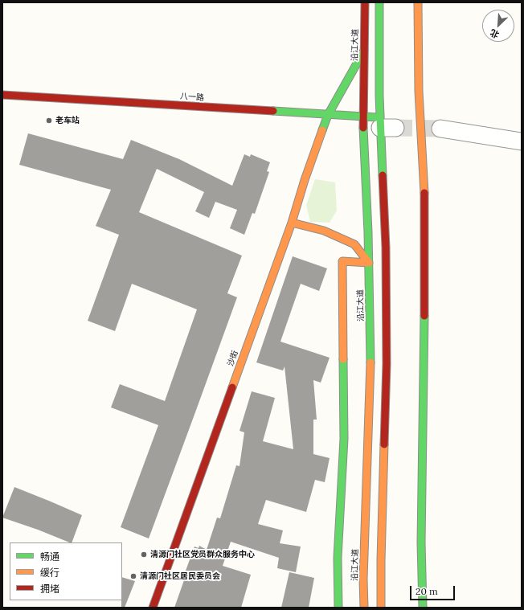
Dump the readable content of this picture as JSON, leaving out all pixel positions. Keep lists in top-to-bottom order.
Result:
{
  "streets": {
    "main road": ["沿江大道", "八一路", "沙街"]
  },
  "crossings": [
    ["沿江大道", "八一路"],
    ["沿江大道", "沙街"],
    ["八一路", "沙街"]
  ],
  "places": ["老车站", "清源门社区党员群众服务中心", "清源门社区居民委员会"],
  "legend": ["畅通", "缓行", "拥堵"],
  "scale_bar": "20 m",
  "north": "bottom left"
}
